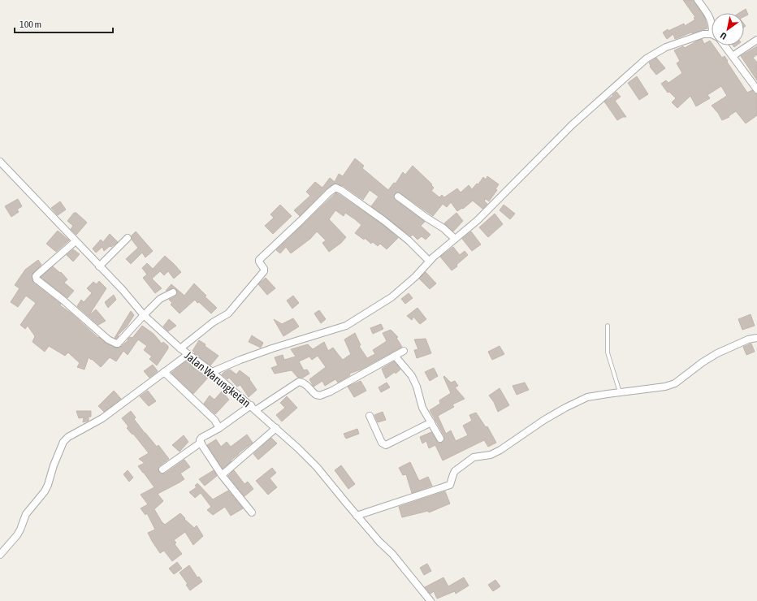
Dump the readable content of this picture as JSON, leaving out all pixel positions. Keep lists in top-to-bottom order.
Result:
{
  "streets": {
    "street": ["Jalan Warungketan"]
  },
  "scale_bar": "100 m",
  "north": "bottom left"
}
